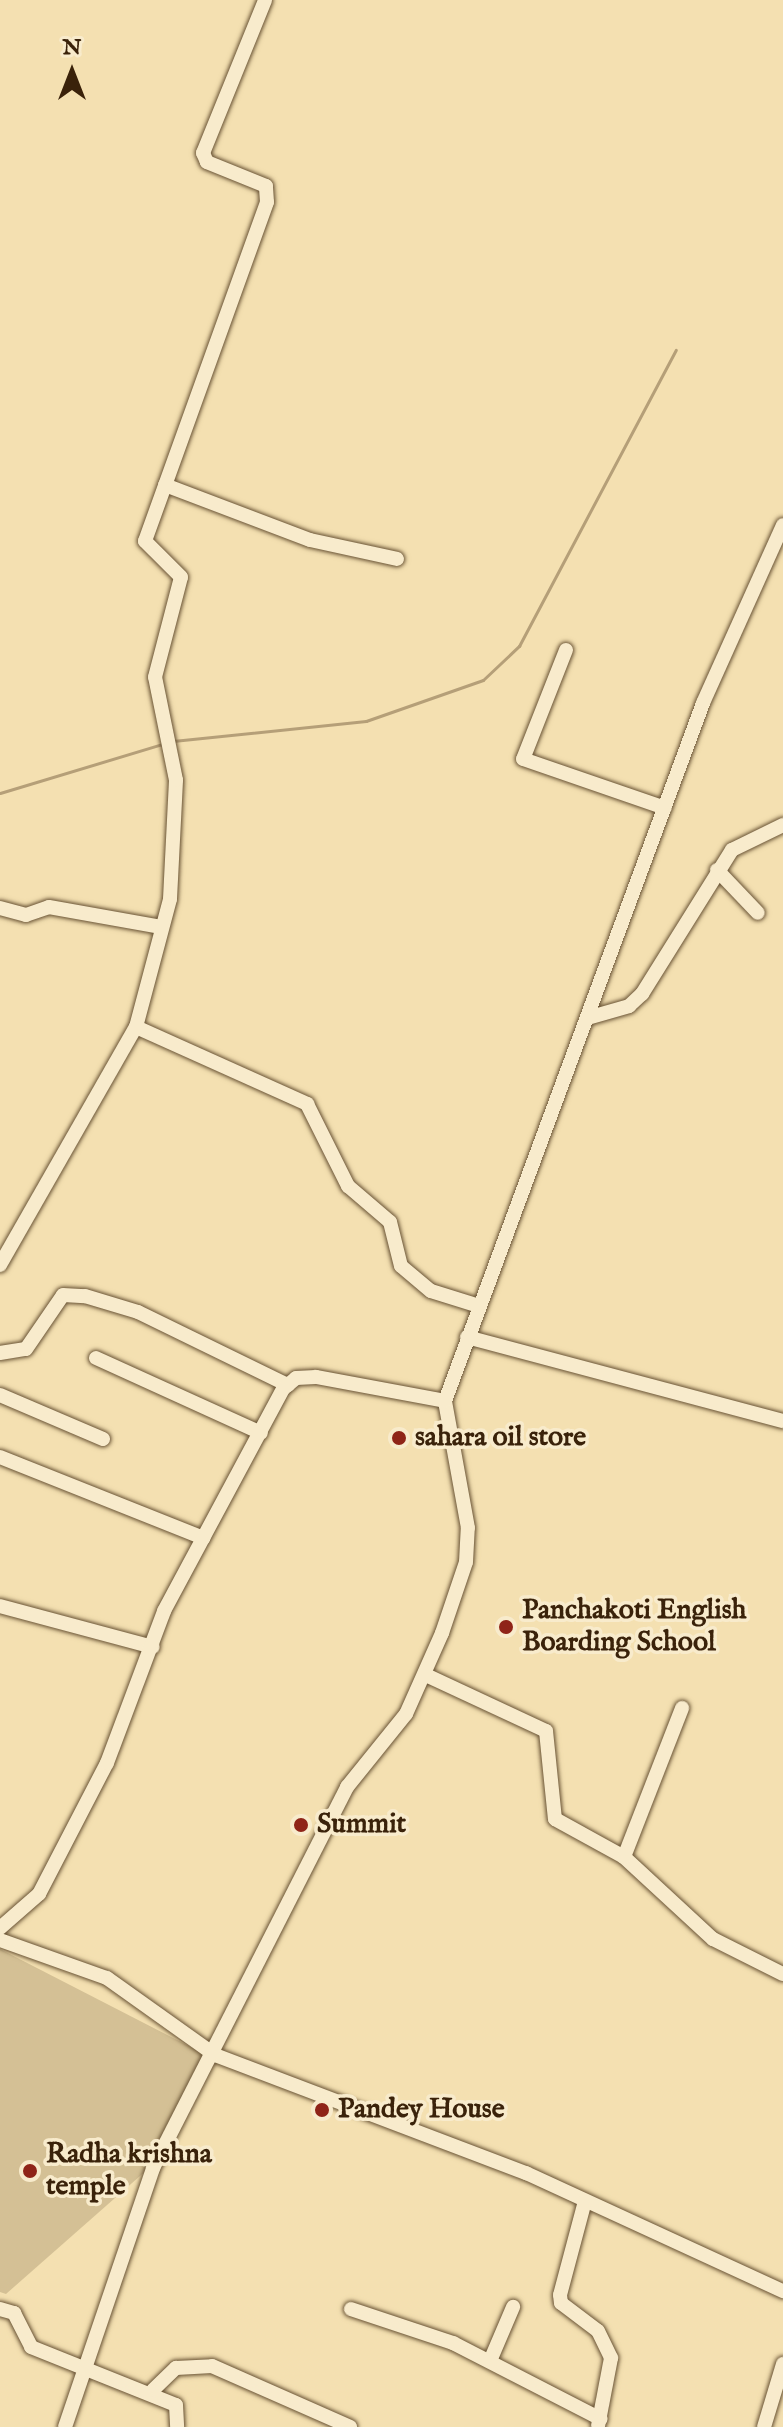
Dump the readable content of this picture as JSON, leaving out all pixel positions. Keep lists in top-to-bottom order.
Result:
{
  "places": [
    "sahara oil store",
    "Panchakoti English Boarding School",
    "Summit",
    "Pandey House",
    "Radha krishna temple"
  ],
  "north": "top"
}
